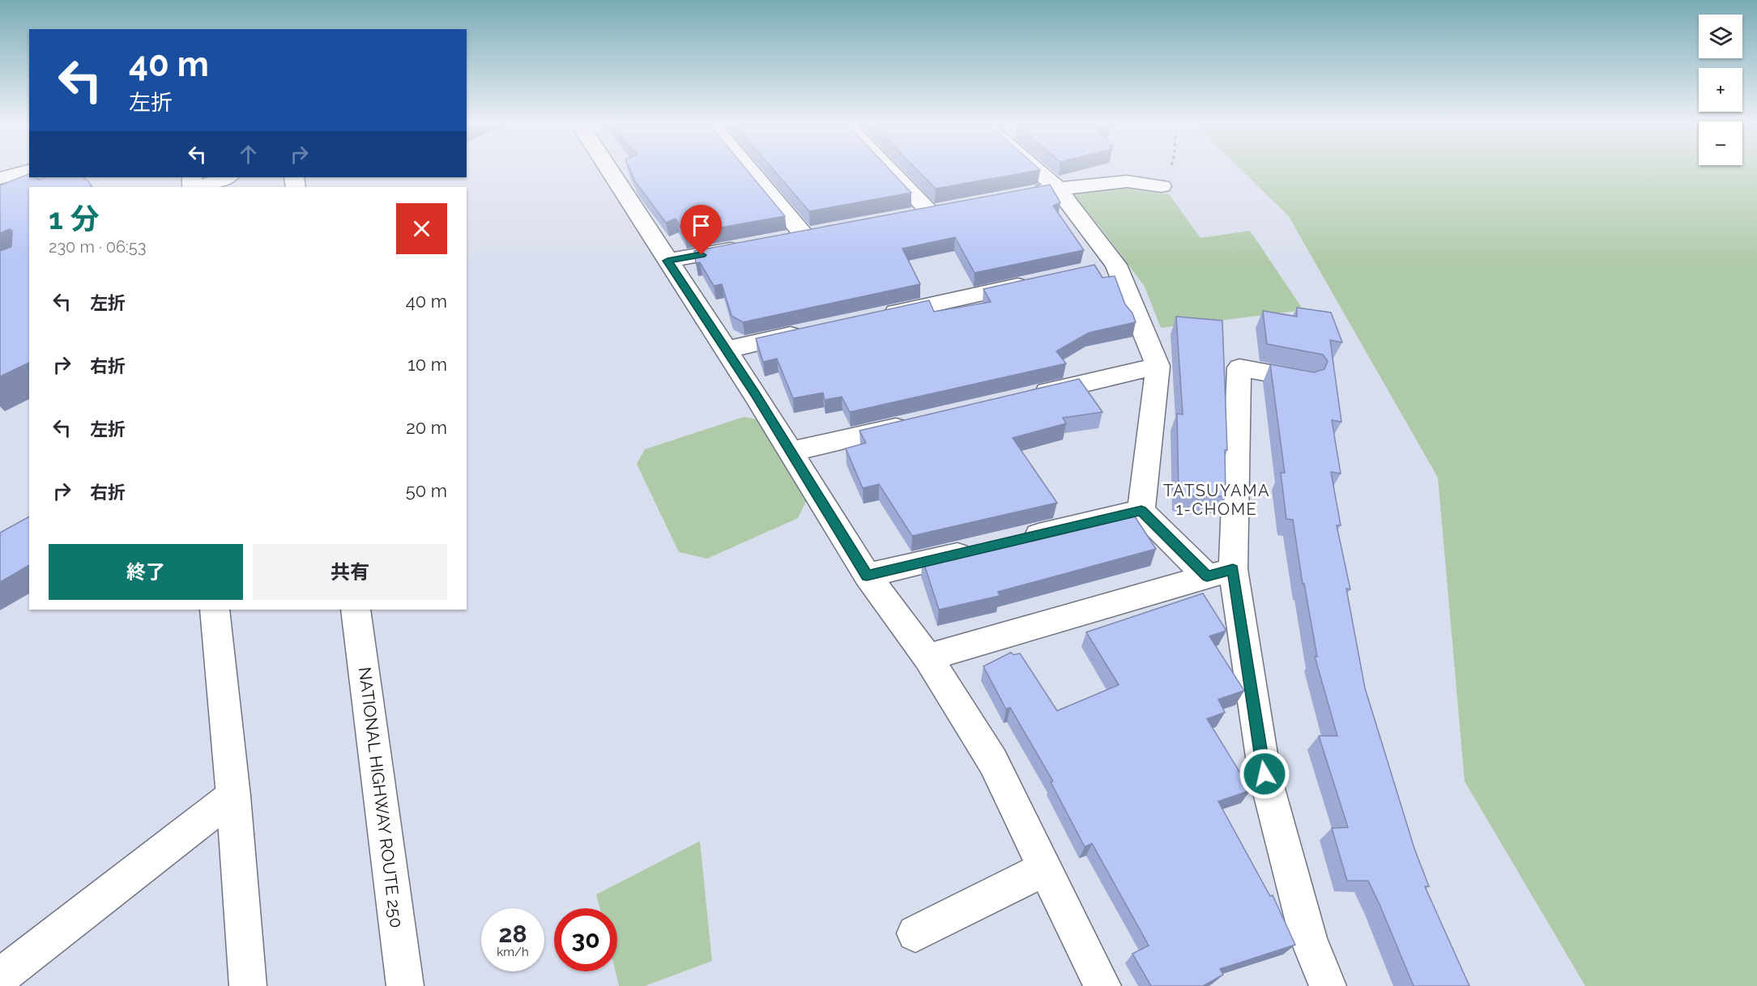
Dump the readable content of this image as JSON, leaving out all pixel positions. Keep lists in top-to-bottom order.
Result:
{
  "streets": {
    "main road": ["NATIONAL HIGHWAY ROUTE 250"]
  },
  "districts": ["TATSUYAMA 1-CHOME"],
  "page": {
    "map_buttons": ["+", "−"],
    "turn": ["40 m", "左折"],
    "heading": ["1 分", "230 m · 06:53"],
    "list": [
      {
        "name": "左折",
        "value": "40 m"
      },
      {
        "name": "右折",
        "value": "10 m"
      },
      {
        "name": "左折",
        "value": "20 m"
      },
      {
        "name": "右折",
        "value": "50 m"
      }
    ],
    "buttons": ["終了", "共有"],
    "speed": "28 km/h",
    "limit": "30"
  }
}
